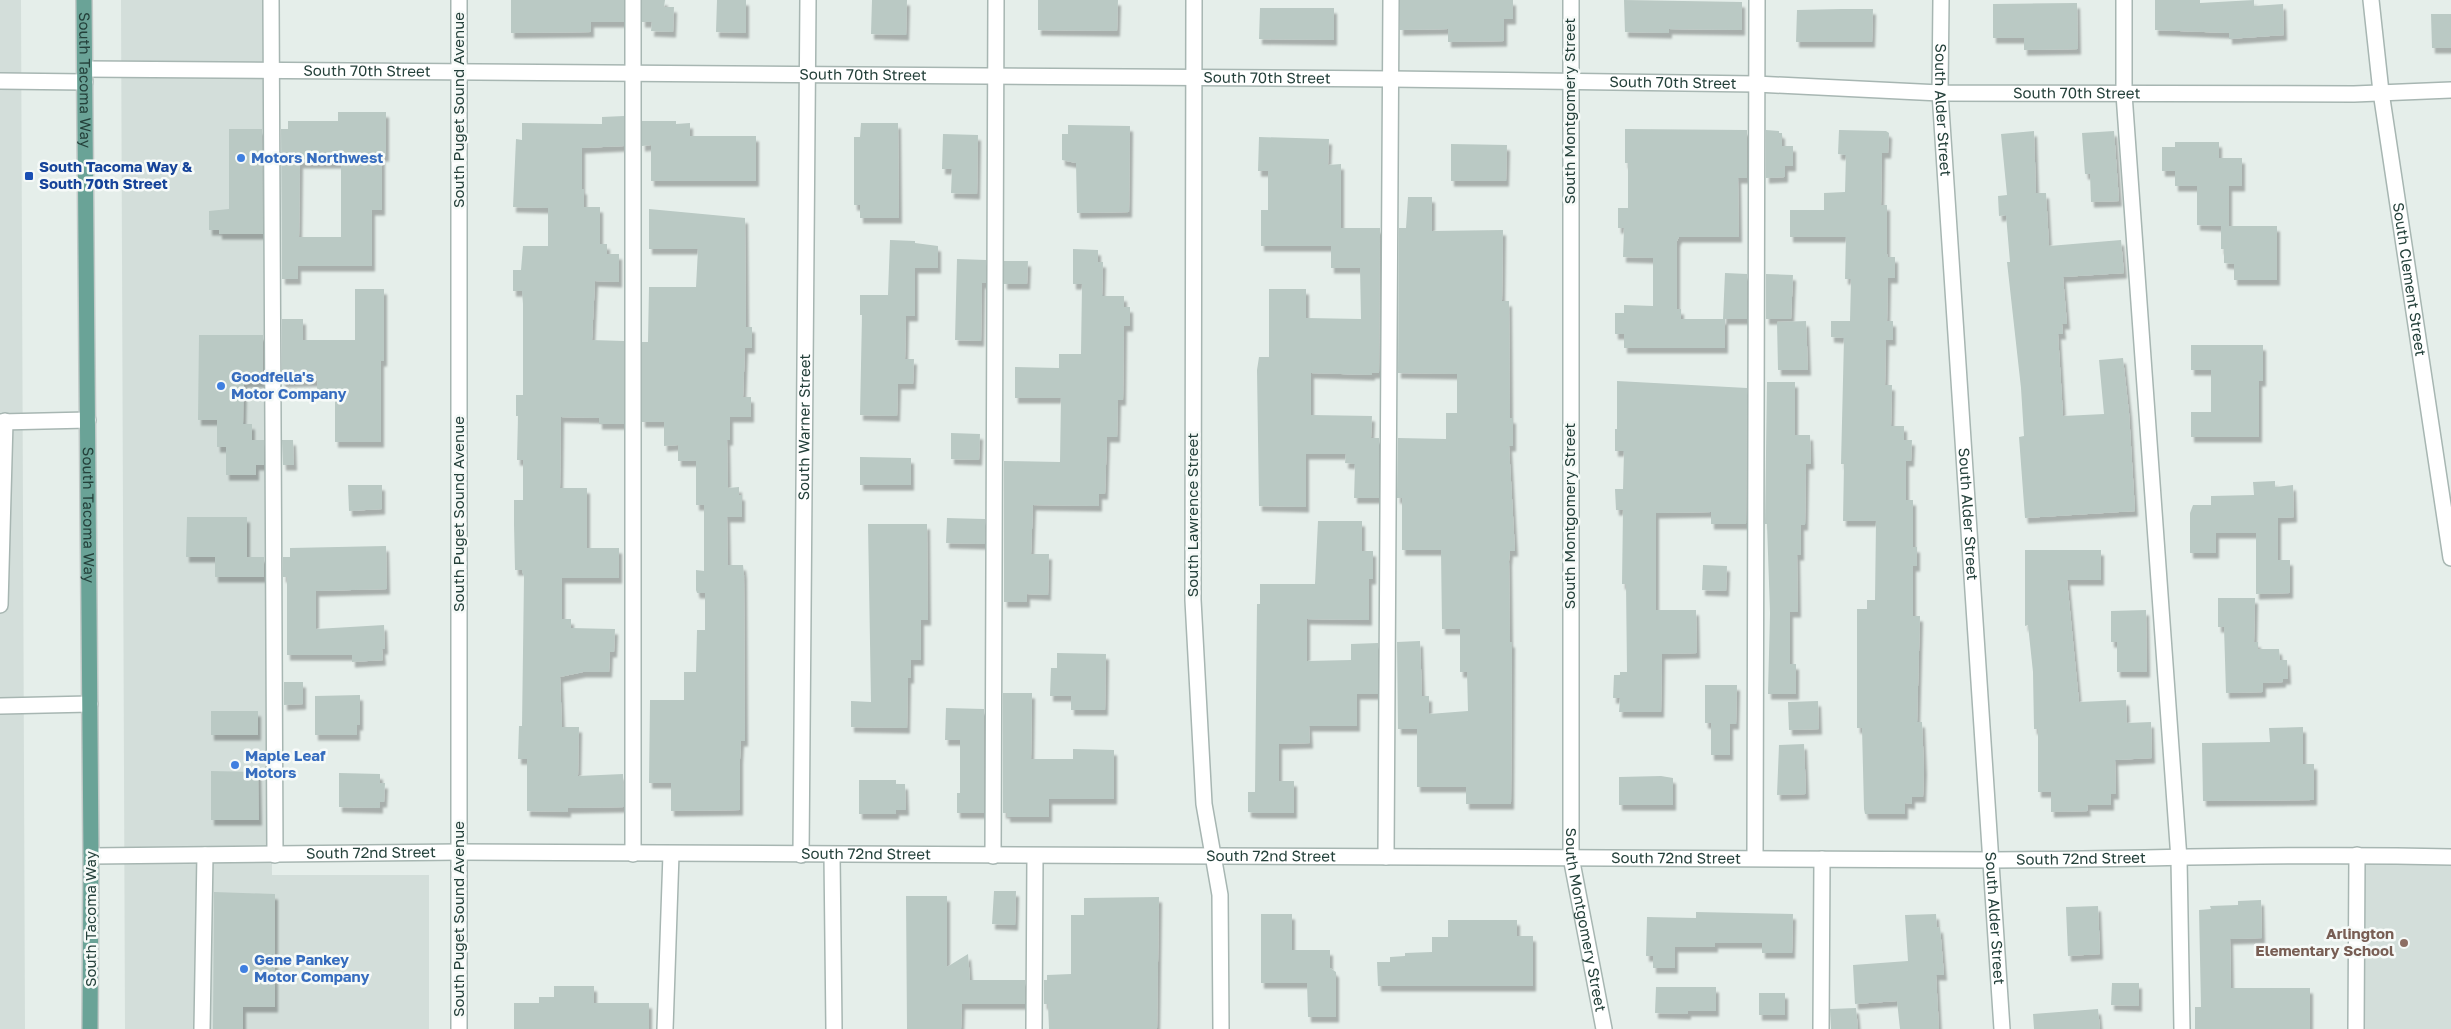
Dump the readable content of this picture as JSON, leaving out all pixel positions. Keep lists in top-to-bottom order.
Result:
{
  "streets": {
    "main road": ["South Tacoma Way"],
    "street": [
      "South 70th Street",
      "South Puget Sound Avenue",
      "South Alder Street",
      "South Montgomery Street",
      "South Clement Street",
      "South Warner Street",
      "South Lawrence Street",
      "South 72nd Street"
    ]
  },
  "crossings": [
    ["South 70th Street", "South Tacoma Way"],
    ["South 70th Street", "South Puget Sound Avenue"],
    ["South 70th Street", "South Alder Street"],
    ["South 70th Street", "South Montgomery Street"],
    ["South 70th Street", "South Clement Street"],
    ["South 70th Street", "South Warner Street"],
    ["South 70th Street", "South Lawrence Street"],
    ["South Tacoma Way", "South 72nd Street"],
    ["South Puget Sound Avenue", "South 72nd Street"],
    ["South Alder Street", "South 72nd Street"],
    ["South Montgomery Street", "South 72nd Street"],
    ["South Warner Street", "South 72nd Street"],
    ["South Lawrence Street", "South 72nd Street"]
  ],
  "places": {
    "other": [
      "Motors Northwest",
      "Goodfella's Motor Company",
      "Maple Leaf Motors",
      "Arlington Elementary School",
      "Gene Pankey Motor Company"
    ],
    "transit": ["South Tacoma Way & South 70th Street"]
  }
}
